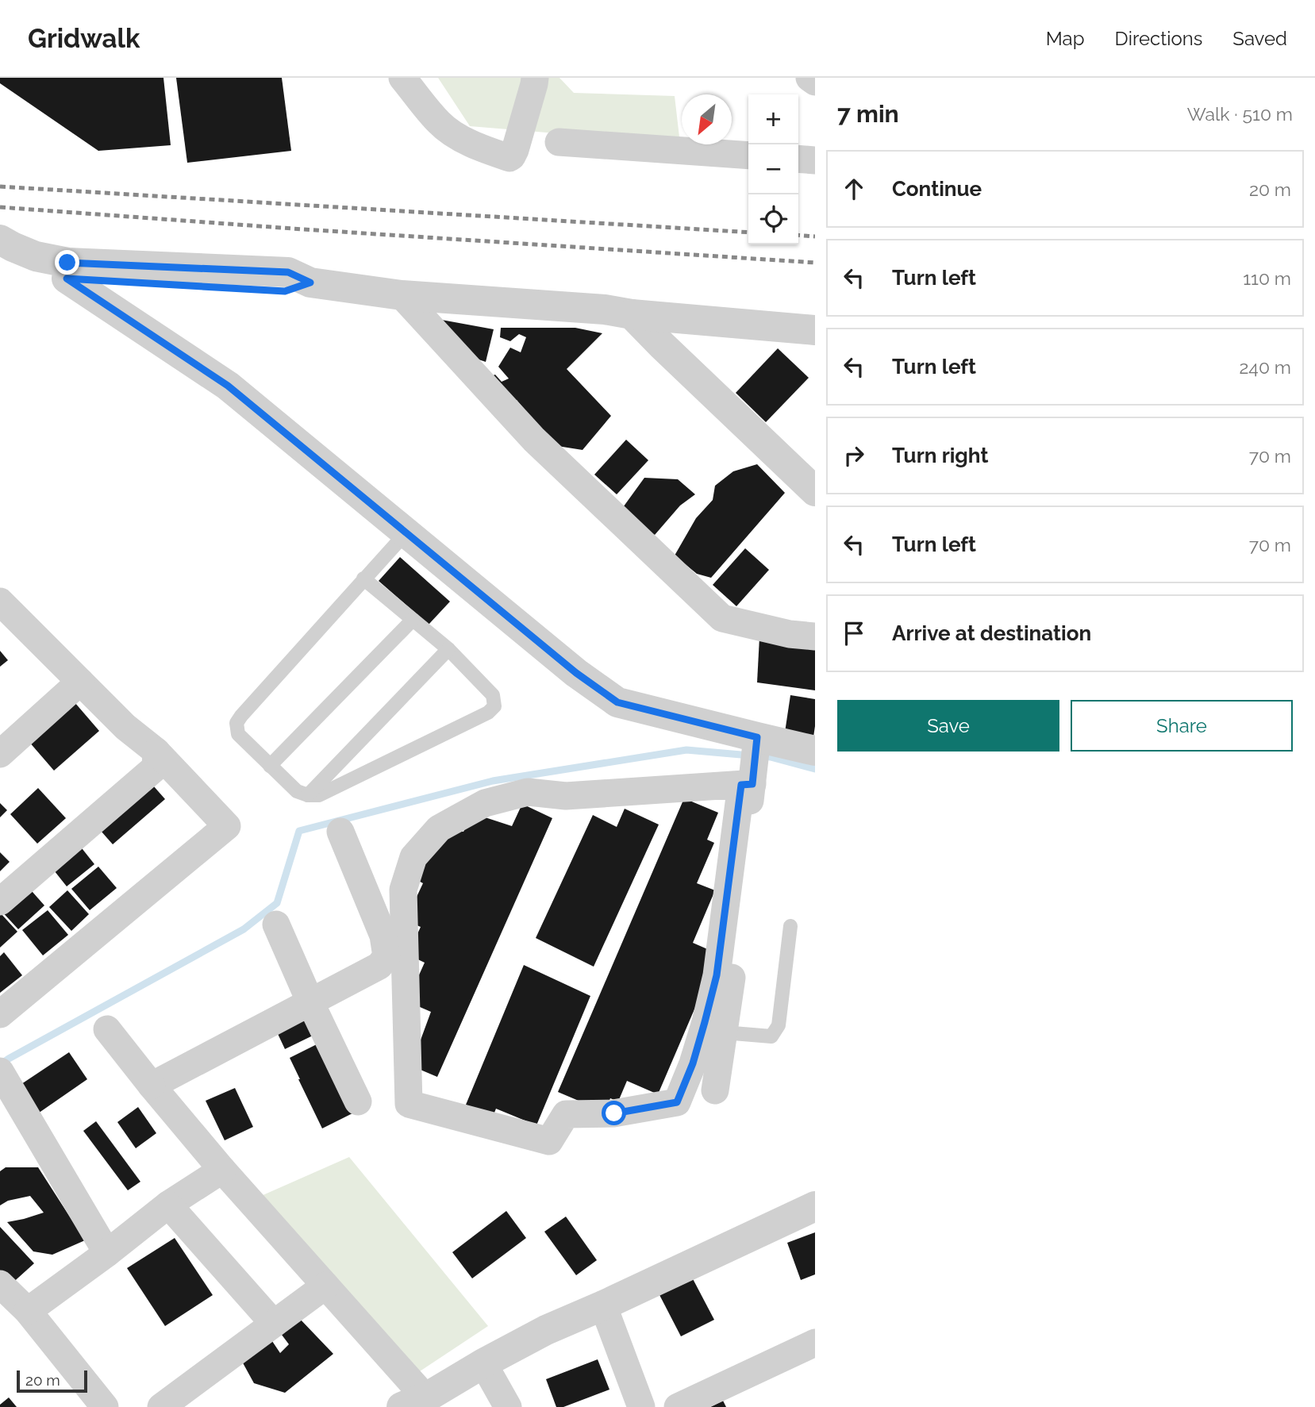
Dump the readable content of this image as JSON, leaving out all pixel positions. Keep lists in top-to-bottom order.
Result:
{
  "scale_bar": "20 m",
  "north": "bottom left",
  "page": {
    "header": "Gridwalk",
    "nav": ["Map", "Directions", "Saved"],
    "heading": ["7 min", "Walk · 510 m"],
    "map_buttons": ["+", "−"],
    "list": [
      ["Continue", "20 m"],
      ["Turn left", "110 m"],
      ["Turn left", "240 m"],
      ["Turn right", "70 m"],
      ["Turn left", "70 m"],
      "Arrive at destination"
    ],
    "buttons": ["Save", "Share"],
    "scale": "20 m"
  }
}
